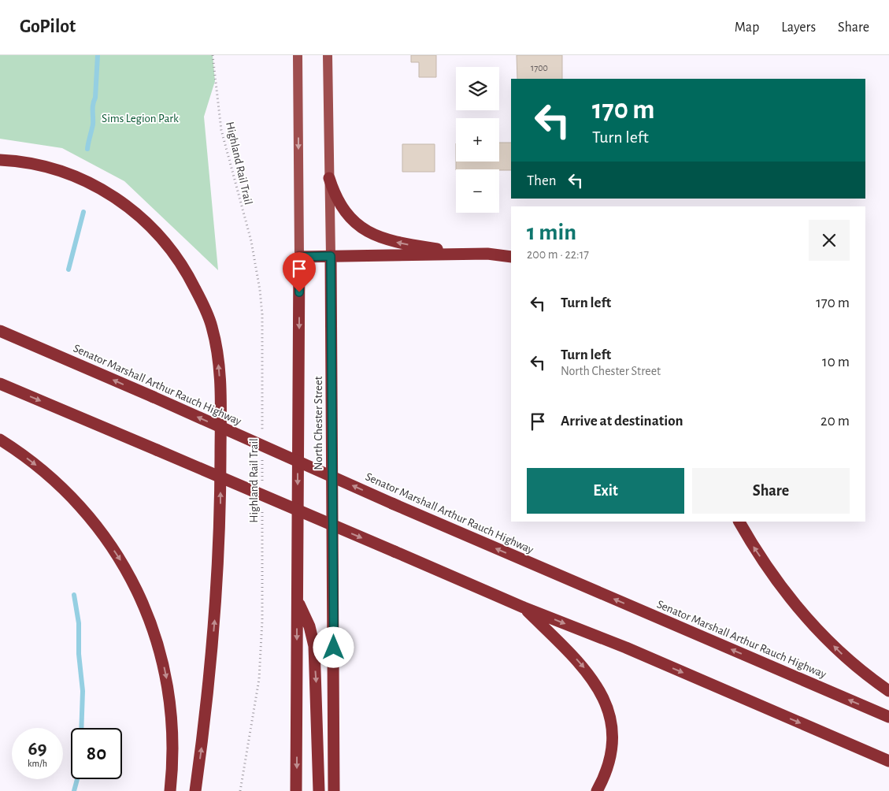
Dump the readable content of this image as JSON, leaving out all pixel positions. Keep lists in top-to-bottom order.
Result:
{
  "streets": {
    "highway": ["Senator Marshall Arthur Rauch Highway", "North Chester Street"],
    "path": ["Highland Rail Trail"]
  },
  "one_way": ["North Chester Street"],
  "parks": ["Sims Legion Park"],
  "house_numbers": ["1700"],
  "page": {
    "header": "GoPilot",
    "nav": ["Map", "Layers", "Share"],
    "map_buttons": ["+", "−"],
    "turn": ["170 m", "Turn left"],
    "then": "Then",
    "heading": ["1 min", "200 m · 22:17"],
    "list": [
      {
        "name": "Turn left",
        "value": "170 m"
      },
      {
        "name": "Turn left",
        "note": "North Chester Street",
        "value": "10 m"
      },
      {
        "name": "Arrive at destination",
        "value": "20 m"
      }
    ],
    "buttons": ["Exit", "Share"],
    "speed": "69 km/h",
    "limit": "80"
  }
}
